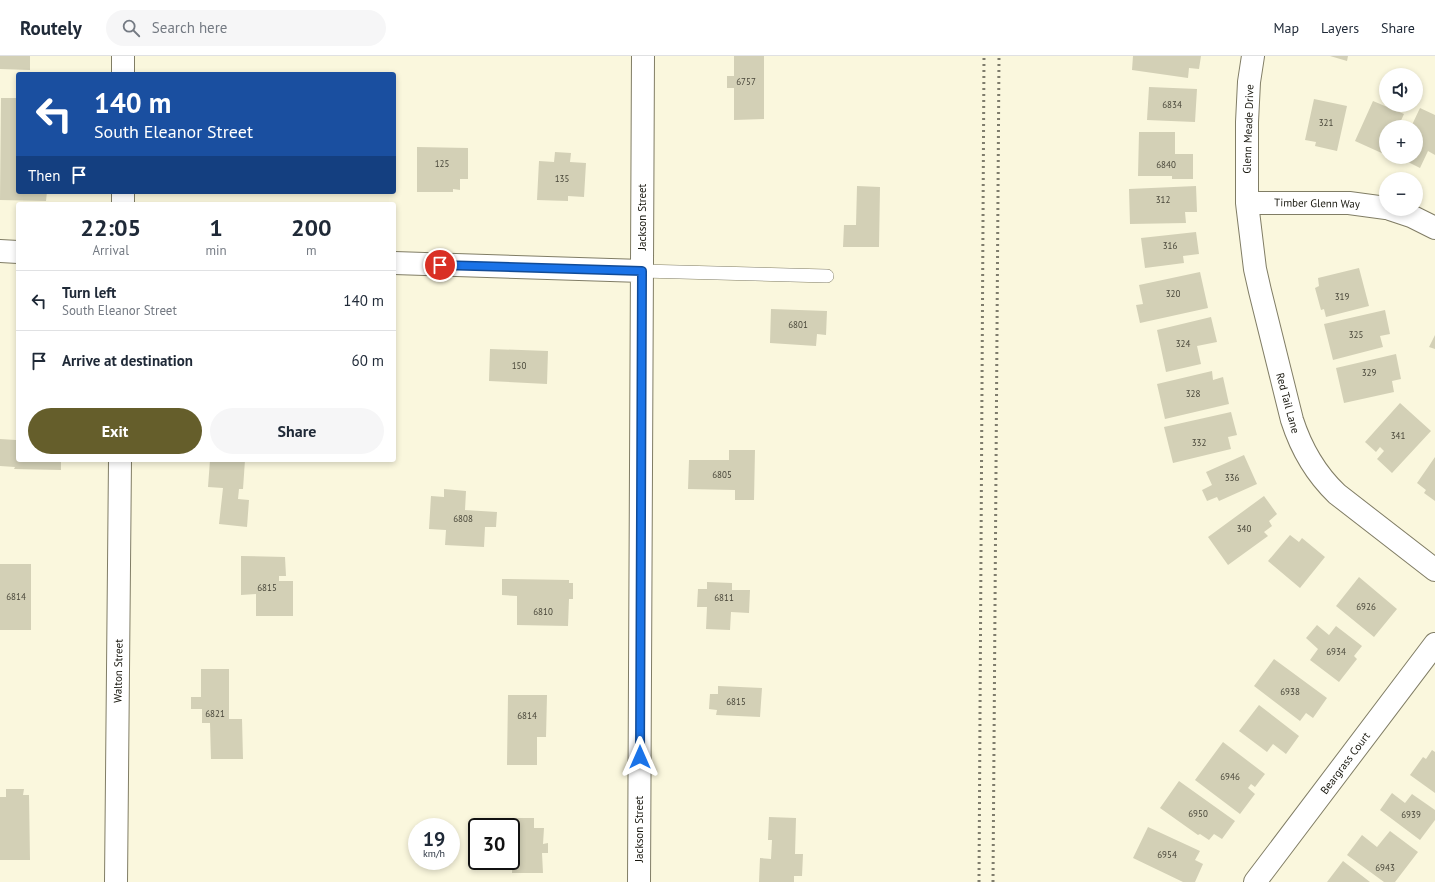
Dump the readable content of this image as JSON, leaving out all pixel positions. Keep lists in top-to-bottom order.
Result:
{
  "streets": {
    "street": [
      "Glenn Meade Drive",
      "Timber Glenn Way",
      "Jackson Street",
      "Red Tail Lane",
      "Walton Street",
      "Beargrass Court"
    ]
  },
  "crossings": [
    ["Glenn Meade Drive", "Timber Glenn Way"],
    ["Glenn Meade Drive", "Red Tail Lane"],
    ["Timber Glenn Way", "Red Tail Lane"]
  ],
  "house_numbers": [
    "6757",
    "6834",
    "321",
    "125",
    "6840",
    "135",
    "312",
    "316",
    "320",
    "319",
    "6801",
    "325",
    "324",
    "150",
    "329",
    "328",
    "341",
    "332",
    "6805",
    "336",
    "6808",
    "340",
    "6815",
    "6814",
    "6811",
    "6926",
    "6810",
    "6934",
    "6938",
    "6815",
    "6821",
    "6814",
    "6946",
    "6950",
    "6939",
    "6954",
    "6943"
  ],
  "page": {
    "header": "Routely",
    "search": "Search here",
    "nav": ["Map", "Layers", "Share"],
    "map_buttons": ["+", "−"],
    "turn": ["140 m", "South Eleanor Street"],
    "then": "Then",
    "eta": [
      "22:05",
      "Arrival",
      "1",
      "min",
      "200",
      "m"
    ],
    "list": [
      {
        "name": "Turn left",
        "note": "South Eleanor Street",
        "value": "140 m"
      },
      {
        "name": "Arrive at destination",
        "value": "60 m"
      }
    ],
    "buttons": ["Exit", "Share"],
    "speed": "19 km/h",
    "limit": "30"
  }
}
